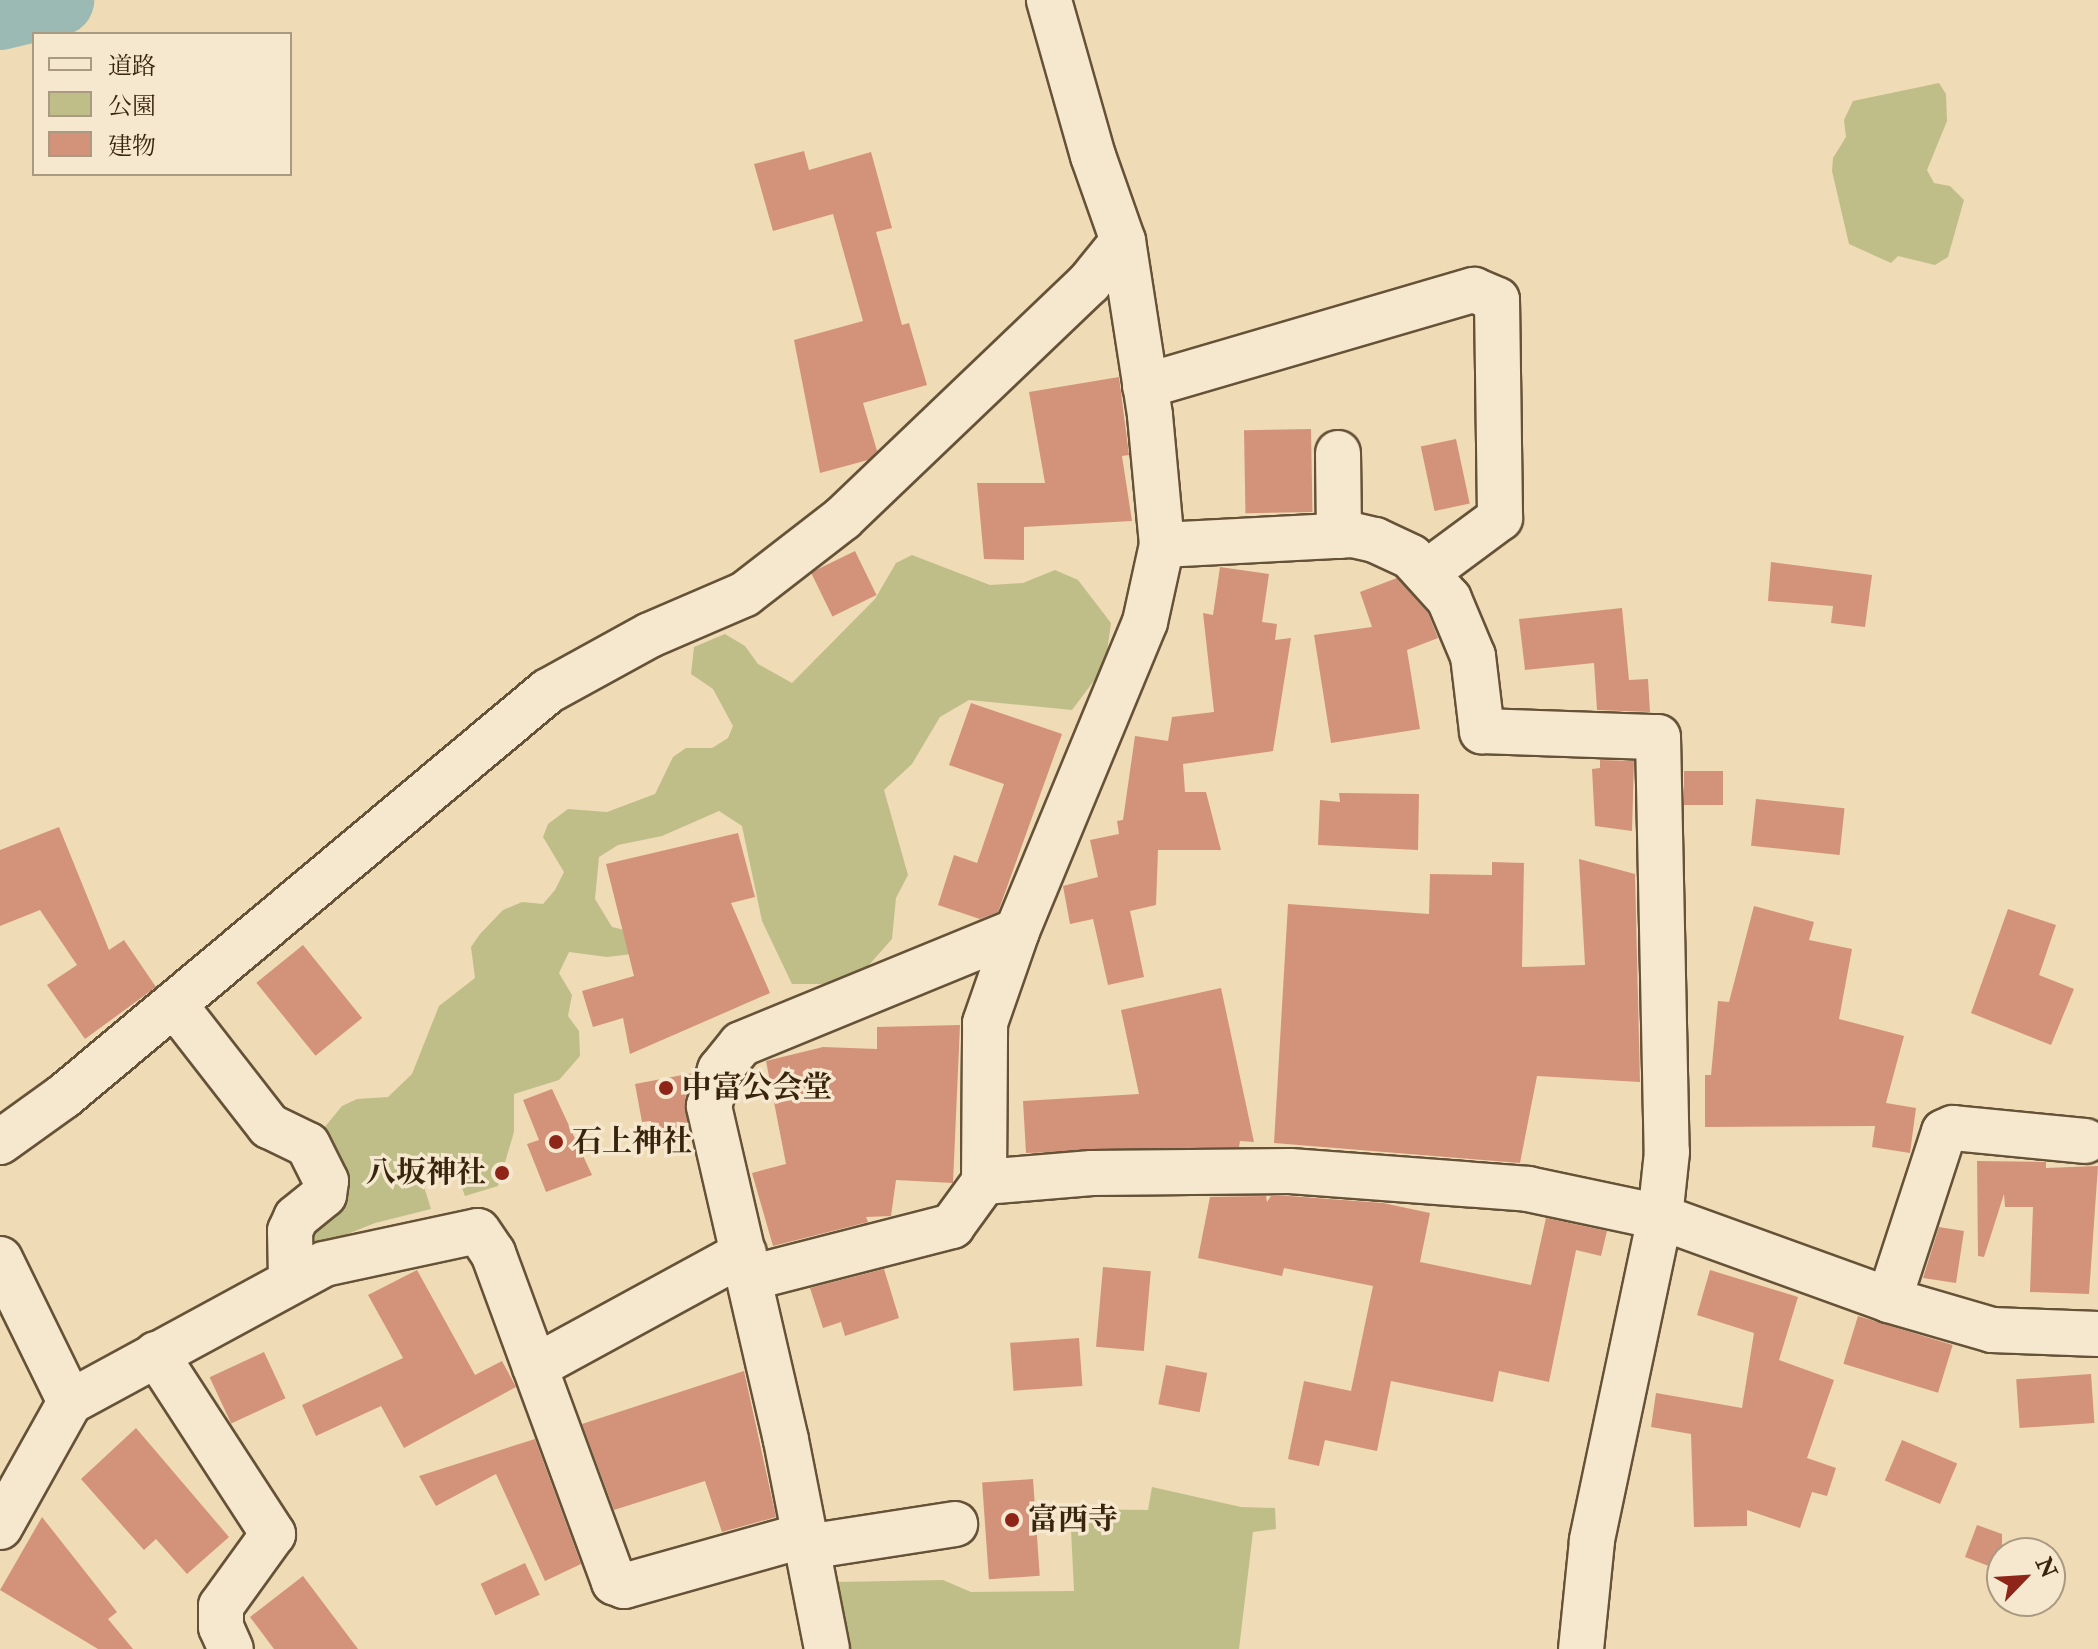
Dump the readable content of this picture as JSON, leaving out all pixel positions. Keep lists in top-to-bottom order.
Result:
{
  "places": [
    "中富公会堂",
    "石上神社",
    "八坂神社",
    "富西寺"
  ],
  "legend": ["道路", "公園", "建物"],
  "north": "top right"
}
